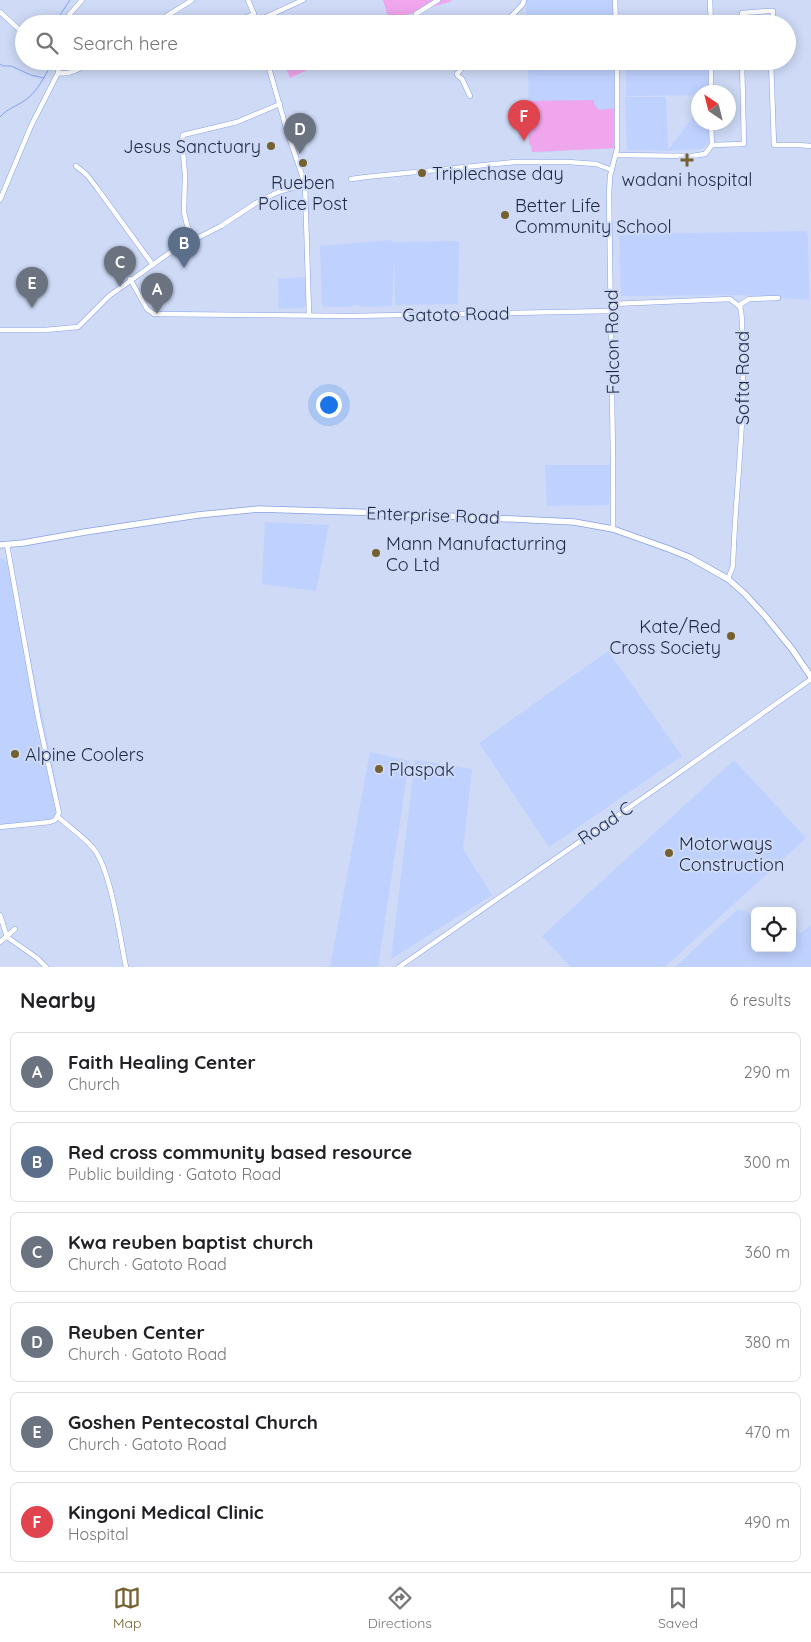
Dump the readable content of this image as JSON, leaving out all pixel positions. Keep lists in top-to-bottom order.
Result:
{
  "streets": {
    "main road": ["Enterprise Road"],
    "street": [
      "Gatoto Road",
      "Falcon Road",
      "Softa Road",
      "Road C"
    ]
  },
  "crossings": [
    ["Gatoto Road", "Falcon Road"],
    ["Falcon Road", "Softa Road"],
    ["Falcon Road", "Enterprise Road"],
    ["Softa Road", "Enterprise Road"],
    ["Enterprise Road", "Road C"]
  ],
  "places": {
    "other": [
      "Jesus Sanctuary",
      "Rueben Police Post",
      "Triplechase day",
      "Better Life Community School",
      "Mann Manufacturring Co Ltd",
      "Kate/Red Cross Society",
      "Alpine Coolers",
      "Plaspak",
      "Motorways Construction"
    ],
    "health": ["wadani hospital"]
  },
  "north": "top left",
  "page": {
    "search": "Search here",
    "pins": [
      "F",
      "D",
      "B",
      "C",
      "E",
      "A"
    ],
    "heading": ["Nearby", "6 results"],
    "list": [
      {
        "mark": "A",
        "name": "Faith Healing Center",
        "note": "Church",
        "value": "290 m"
      },
      {
        "mark": "B",
        "name": "Red cross community based resource",
        "note": "Public building · Gatoto Road",
        "value": "300 m"
      },
      {
        "mark": "C",
        "name": "Kwa reuben baptist church",
        "note": "Church · Gatoto Road",
        "value": "360 m"
      },
      {
        "mark": "D",
        "name": "Reuben Center",
        "note": "Church · Gatoto Road",
        "value": "380 m"
      },
      {
        "mark": "E",
        "name": "Goshen Pentecostal Church",
        "note": "Church · Gatoto Road",
        "value": "470 m"
      },
      {
        "mark": "F",
        "name": "Kingoni Medical Clinic",
        "note": "Hospital",
        "value": "490 m"
      }
    ],
    "nav": ["Map", "Directions", "Saved"]
  }
}
